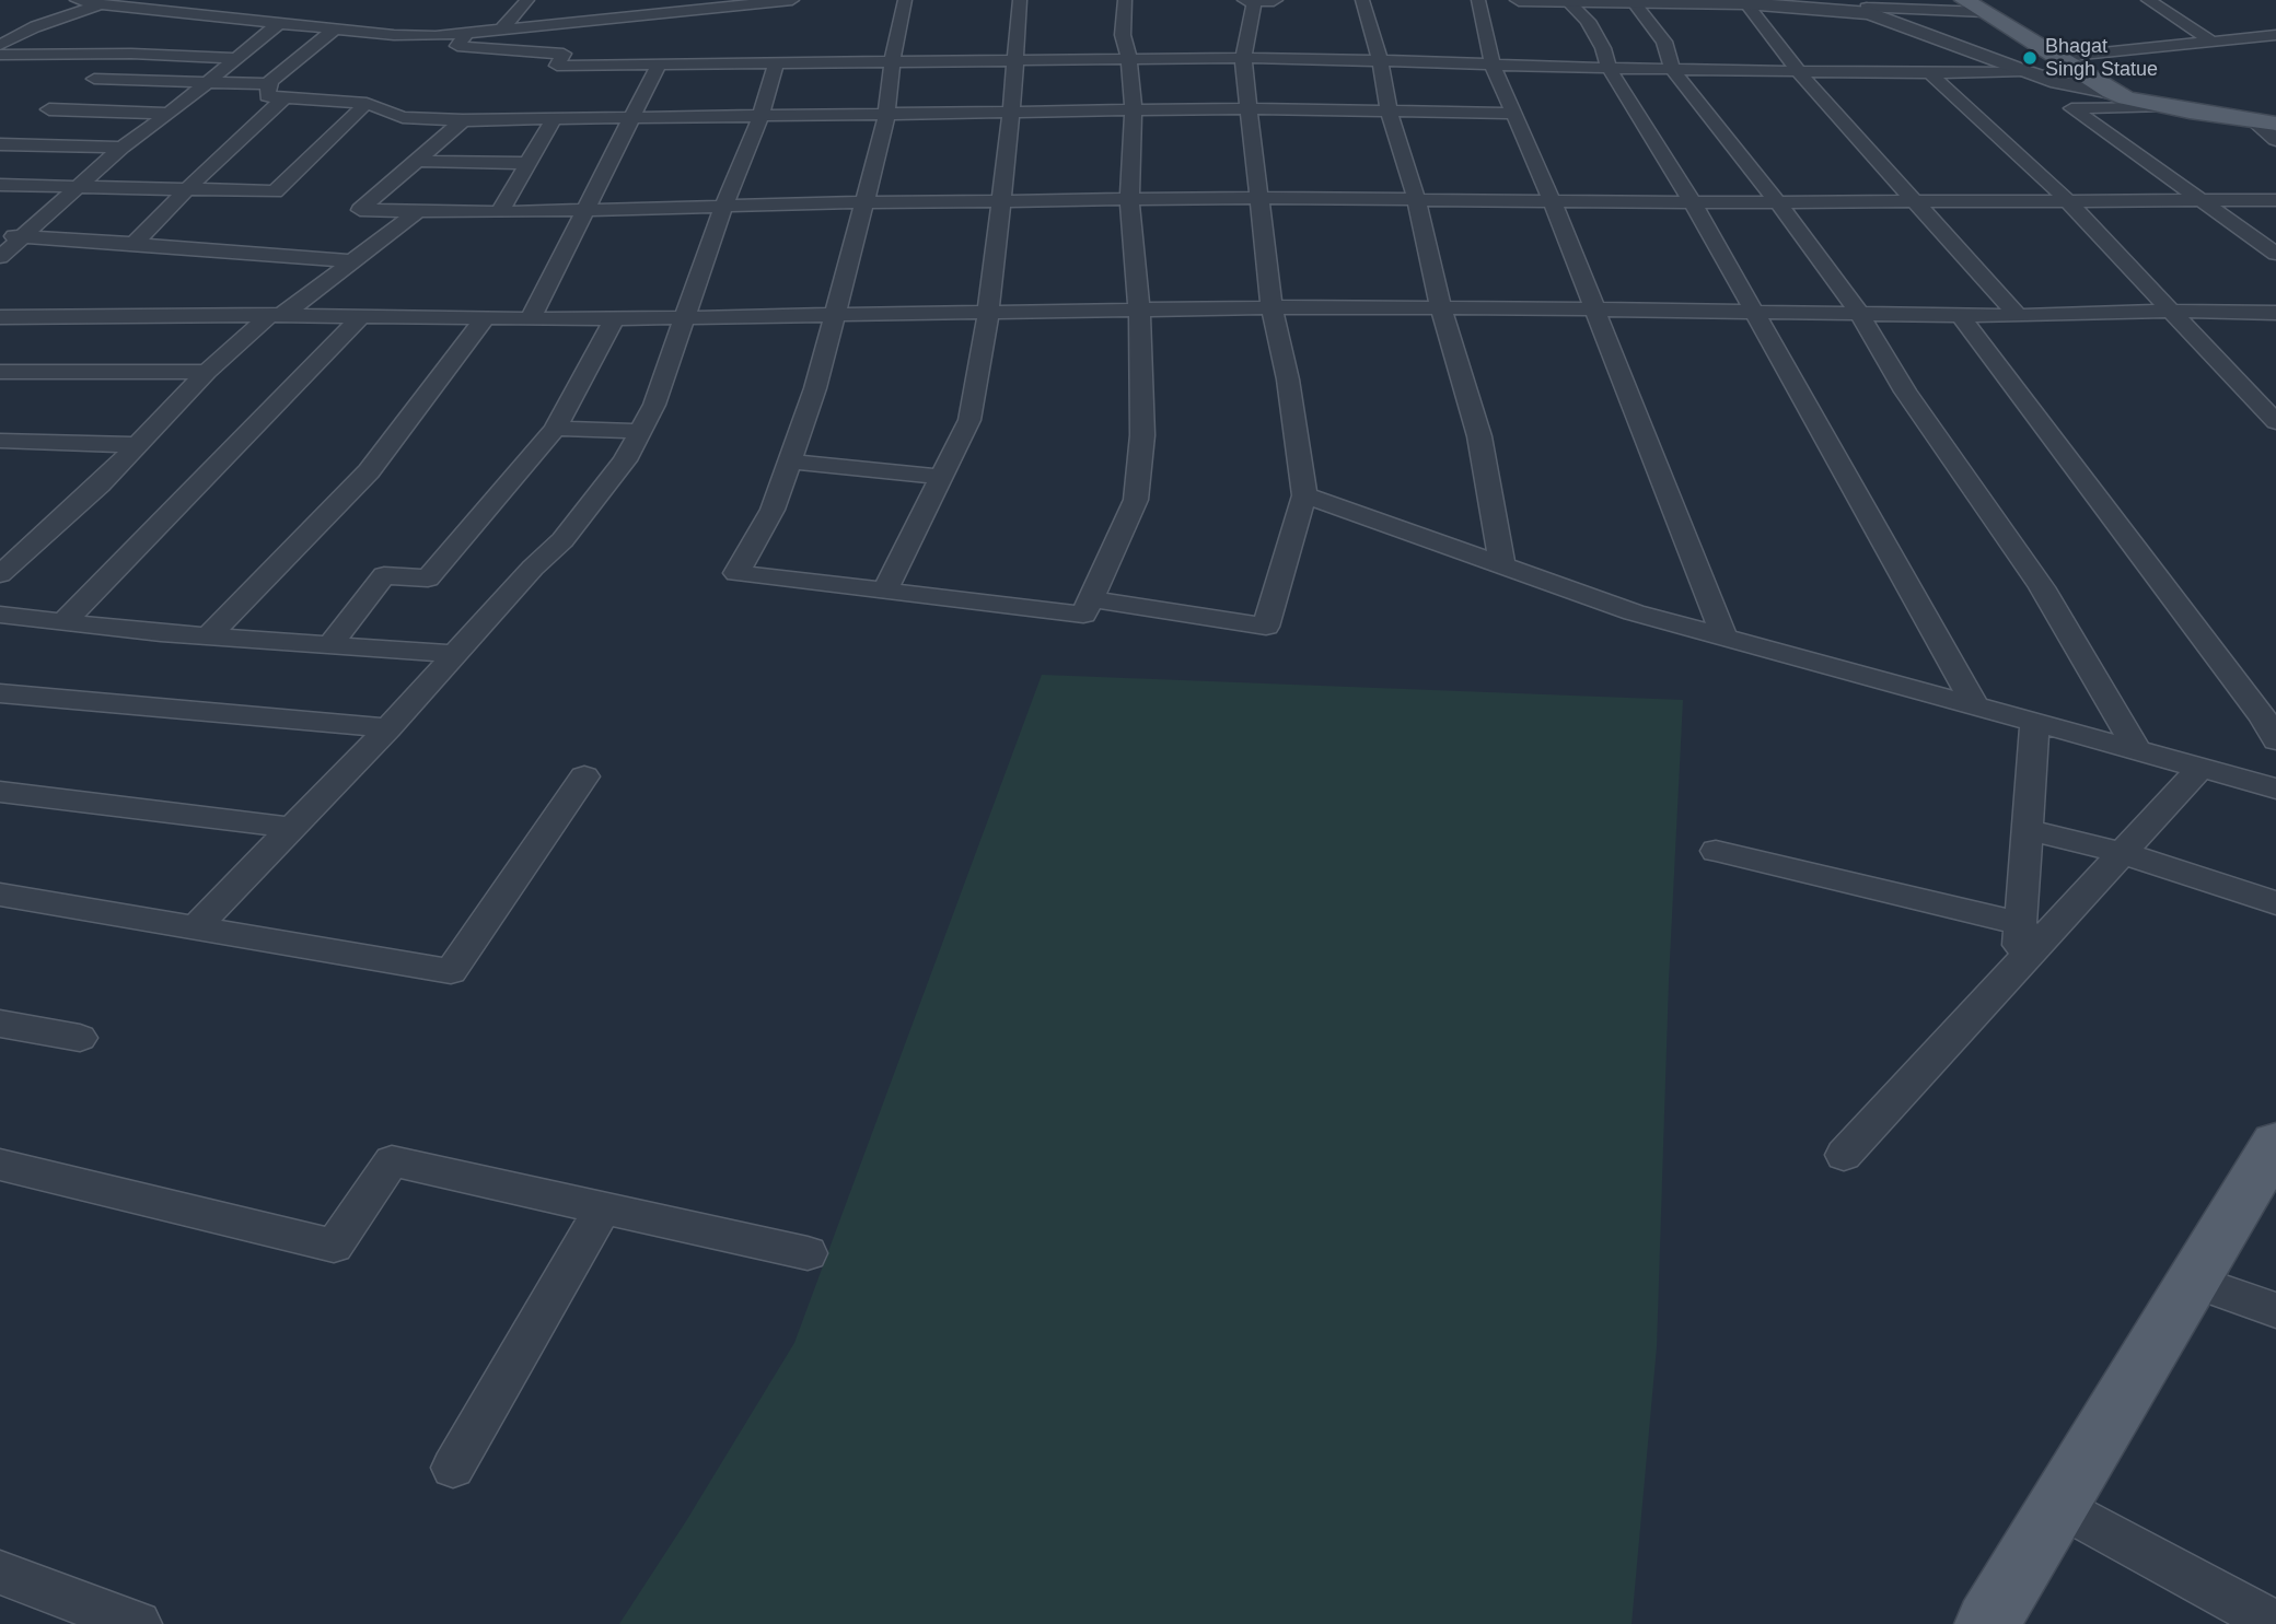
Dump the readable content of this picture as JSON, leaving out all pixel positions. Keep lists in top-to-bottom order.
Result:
{
  "places": ["Bhagat Singh Statue"]
}
